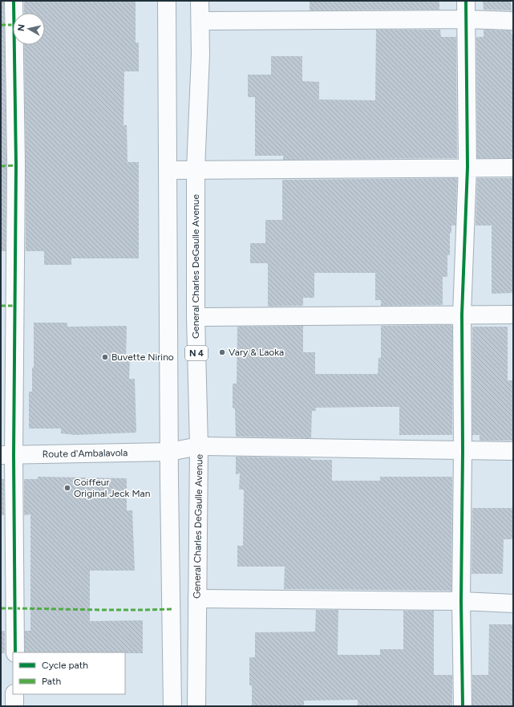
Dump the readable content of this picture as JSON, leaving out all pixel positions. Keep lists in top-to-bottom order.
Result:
{
  "streets": {
    "street": ["General Charles DeGaulle Avenue", "N 4", "Route d'Ambalavola"]
  },
  "crossings": [
    ["General Charles DeGaulle Avenue", "Route d'Ambalavola"]
  ],
  "places": ["Vary & Laoka", "Buvette Nirino", "Coiffeur Original Jeck Man"],
  "legend": ["Cycle path", "Path"],
  "north": "left"
}
